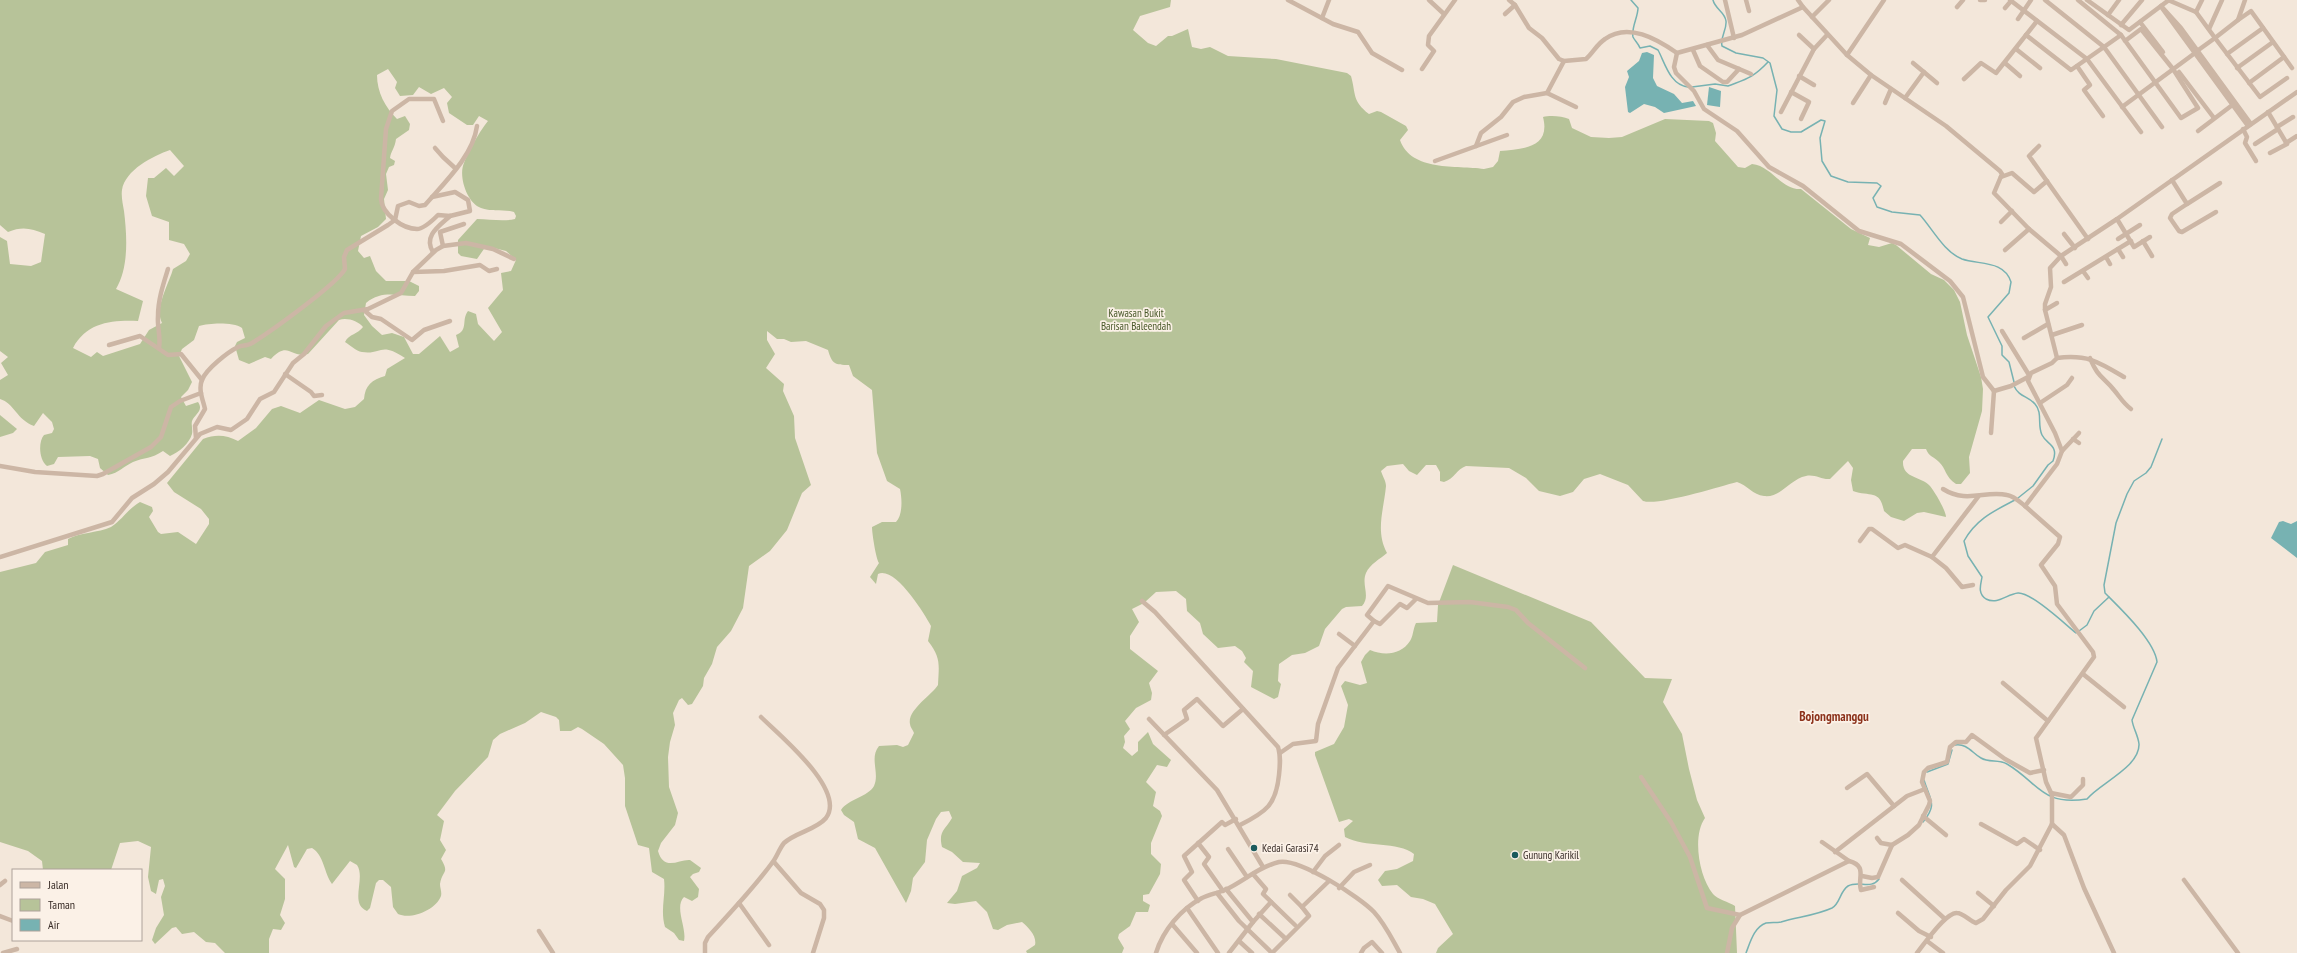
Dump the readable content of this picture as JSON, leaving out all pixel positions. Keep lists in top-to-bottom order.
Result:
{
  "districts": ["Bojongmanggu"],
  "parks": ["Kawasan Bukit Barisan Baleendah"],
  "places": ["Kedai Garasi74", "Gunung Karikil"],
  "legend": ["Jalan", "Taman", "Air"]
}
